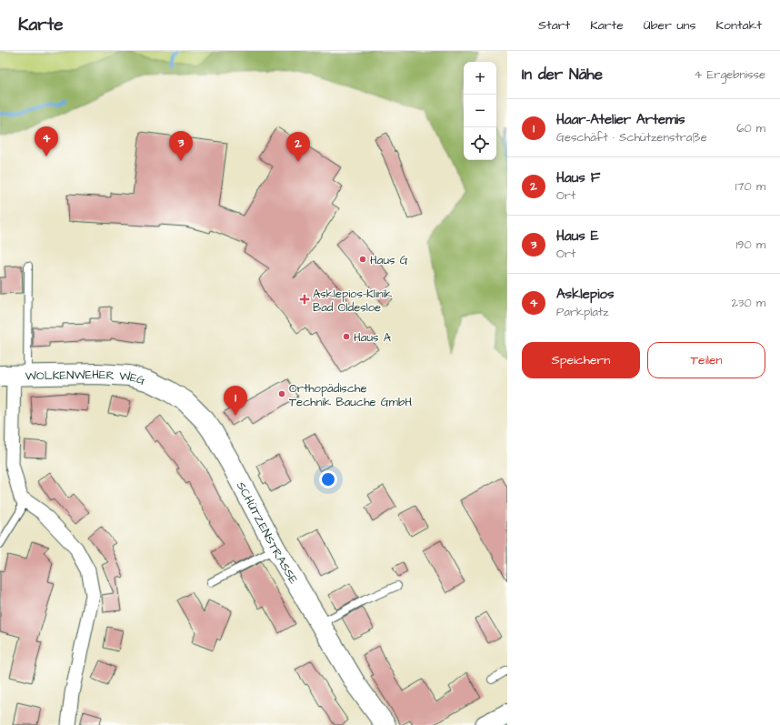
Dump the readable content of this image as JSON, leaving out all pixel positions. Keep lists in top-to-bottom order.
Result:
{
  "streets": {
    "street": ["WOLKENWEHER WEG", "SCHÜTZENSTRASSE"]
  },
  "crossings": [
    ["WOLKENWEHER WEG", "SCHÜTZENSTRASSE"]
  ],
  "places": {
    "other": ["Haus G", "Haus A", "Orthopädische Technik Bauche GmbH"],
    "health": ["Asklepios-Klinik Bad Oldesloe"]
  },
  "page": {
    "header": "Karte",
    "nav": [
      "Start",
      "Karte",
      "Über uns",
      "Kontakt"
    ],
    "heading": ["In der Nähe", "4 Ergebnisse"],
    "map_buttons": ["+", "−"],
    "list": [
      {
        "mark": "1",
        "name": "Haar-Atelier Artemis",
        "note": "Geschäft · Schützenstraße",
        "value": "60 m"
      },
      {
        "mark": "2",
        "name": "Haus F",
        "note": "Ort",
        "value": "170 m"
      },
      {
        "mark": "3",
        "name": "Haus E",
        "note": "Ort",
        "value": "190 m"
      },
      {
        "mark": "4",
        "name": "Asklepios",
        "note": "Parkplatz",
        "value": "230 m"
      }
    ],
    "pins": [
      "4",
      "3",
      "2",
      "1"
    ],
    "buttons": ["Speichern", "Teilen"]
  }
}
